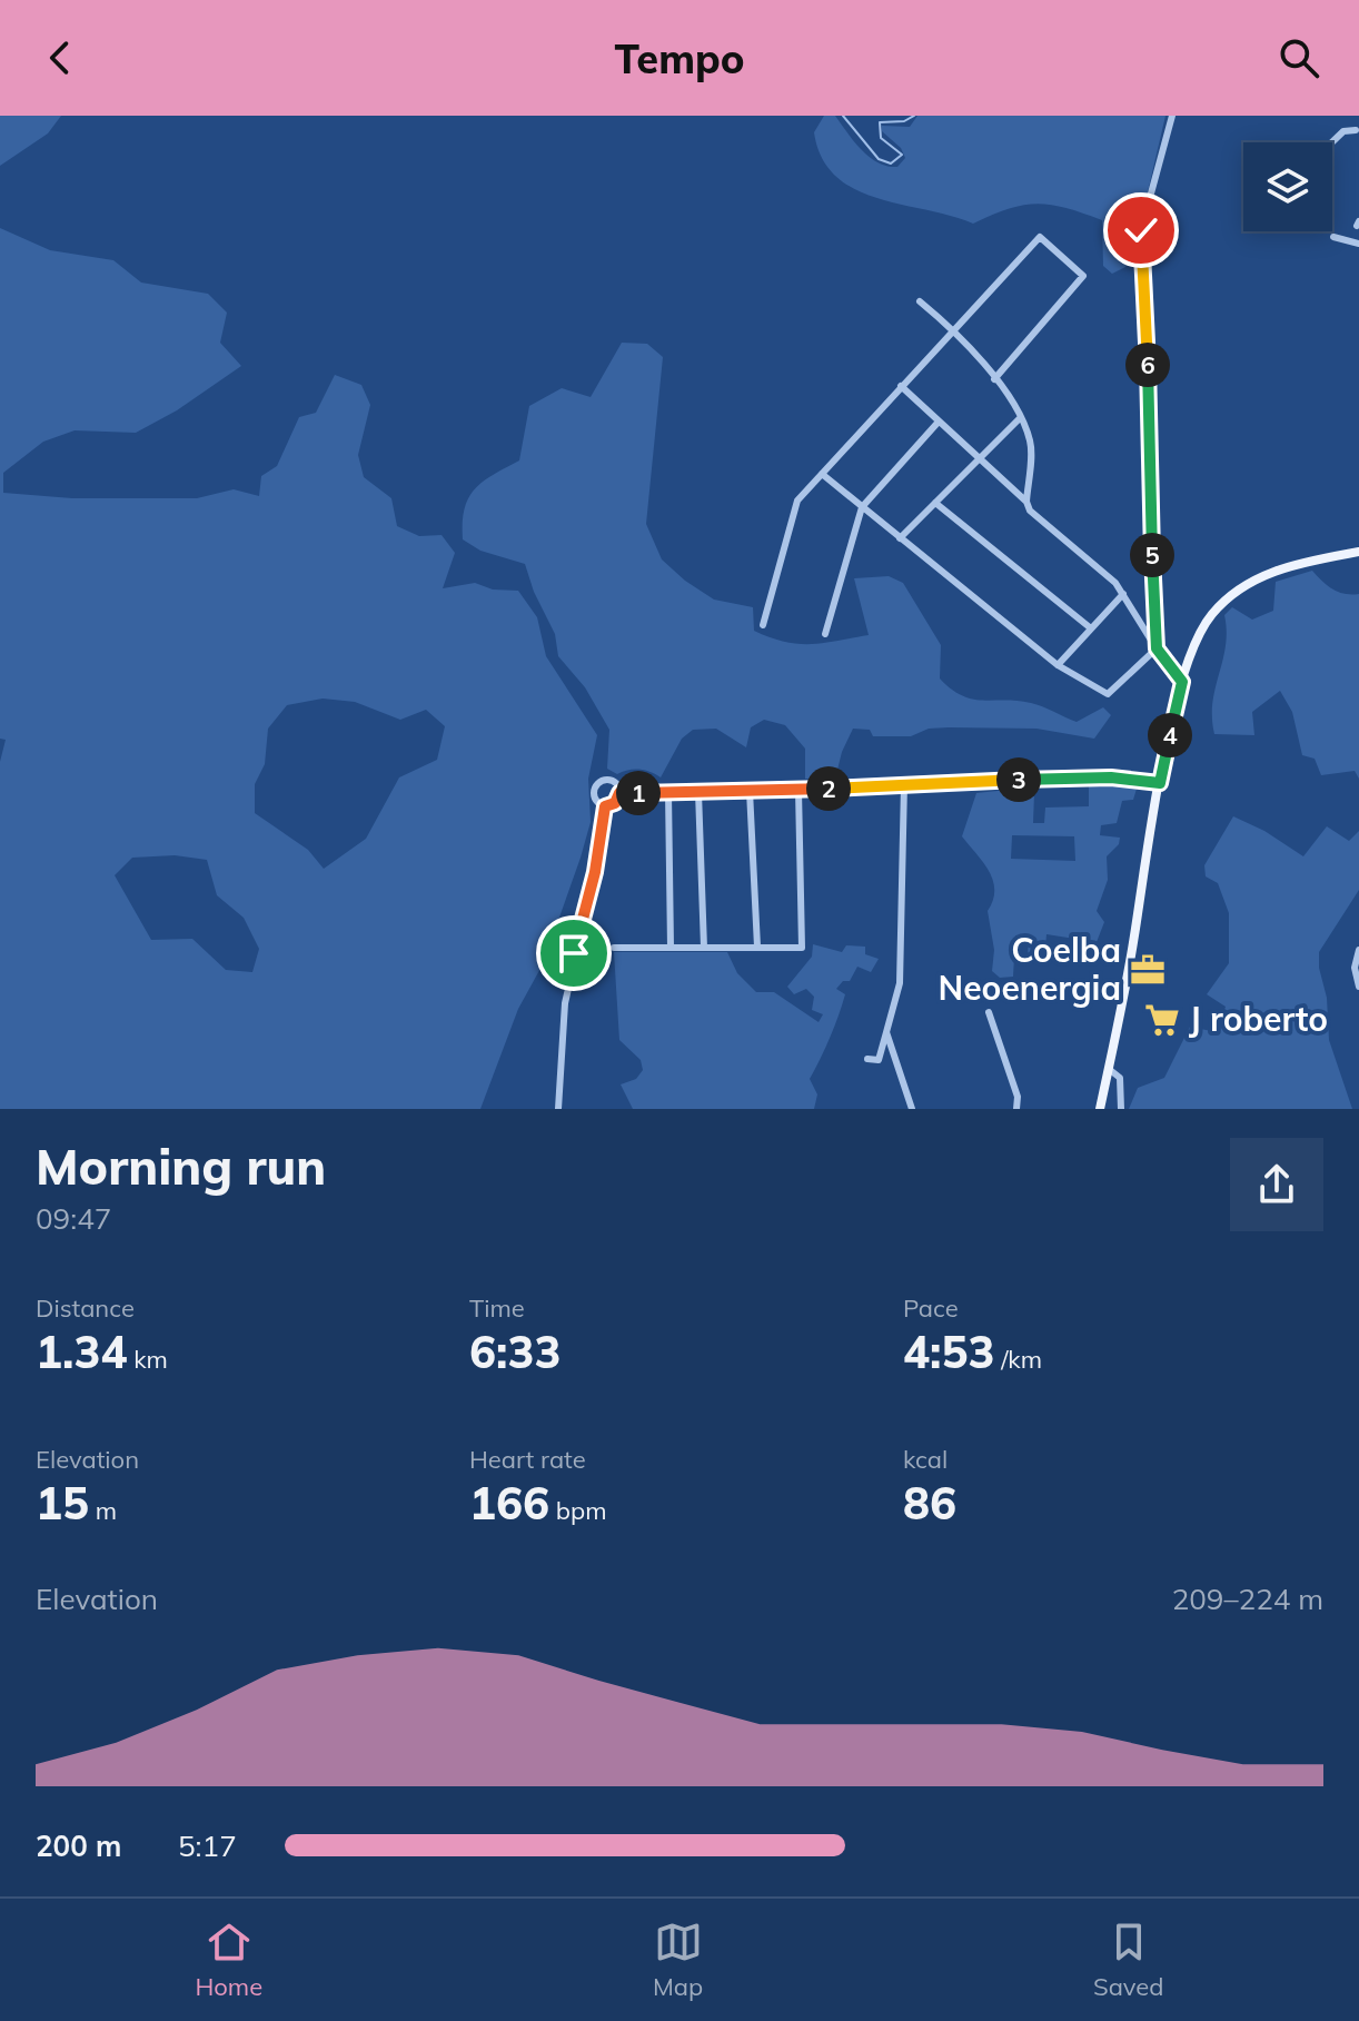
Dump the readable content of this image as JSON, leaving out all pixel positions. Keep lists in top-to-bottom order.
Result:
{
  "places": {
    "office": ["Coelba Neoenergia"],
    "supermarket": ["J roberto"]
  },
  "page": {
    "header": "Tempo",
    "pins": [
      "6",
      "5",
      "4",
      "3",
      "2",
      "1"
    ],
    "heading": ["Morning run", "09:47"],
    "stats": [
      ["Distance", "1.34 km"],
      ["Time", "6:33"],
      ["Pace", "4:53 /km"],
      ["Elevation", "15 m"],
      ["Heart rate", "166 bpm"],
      ["kcal", "86"]
    ],
    "chart": ["Elevation", "209–224 m"],
    "list": [
      {
        "name": "200 m",
        "note": "5:17"
      }
    ],
    "tabs": ["Home", "Map", "Saved"]
  }
}
